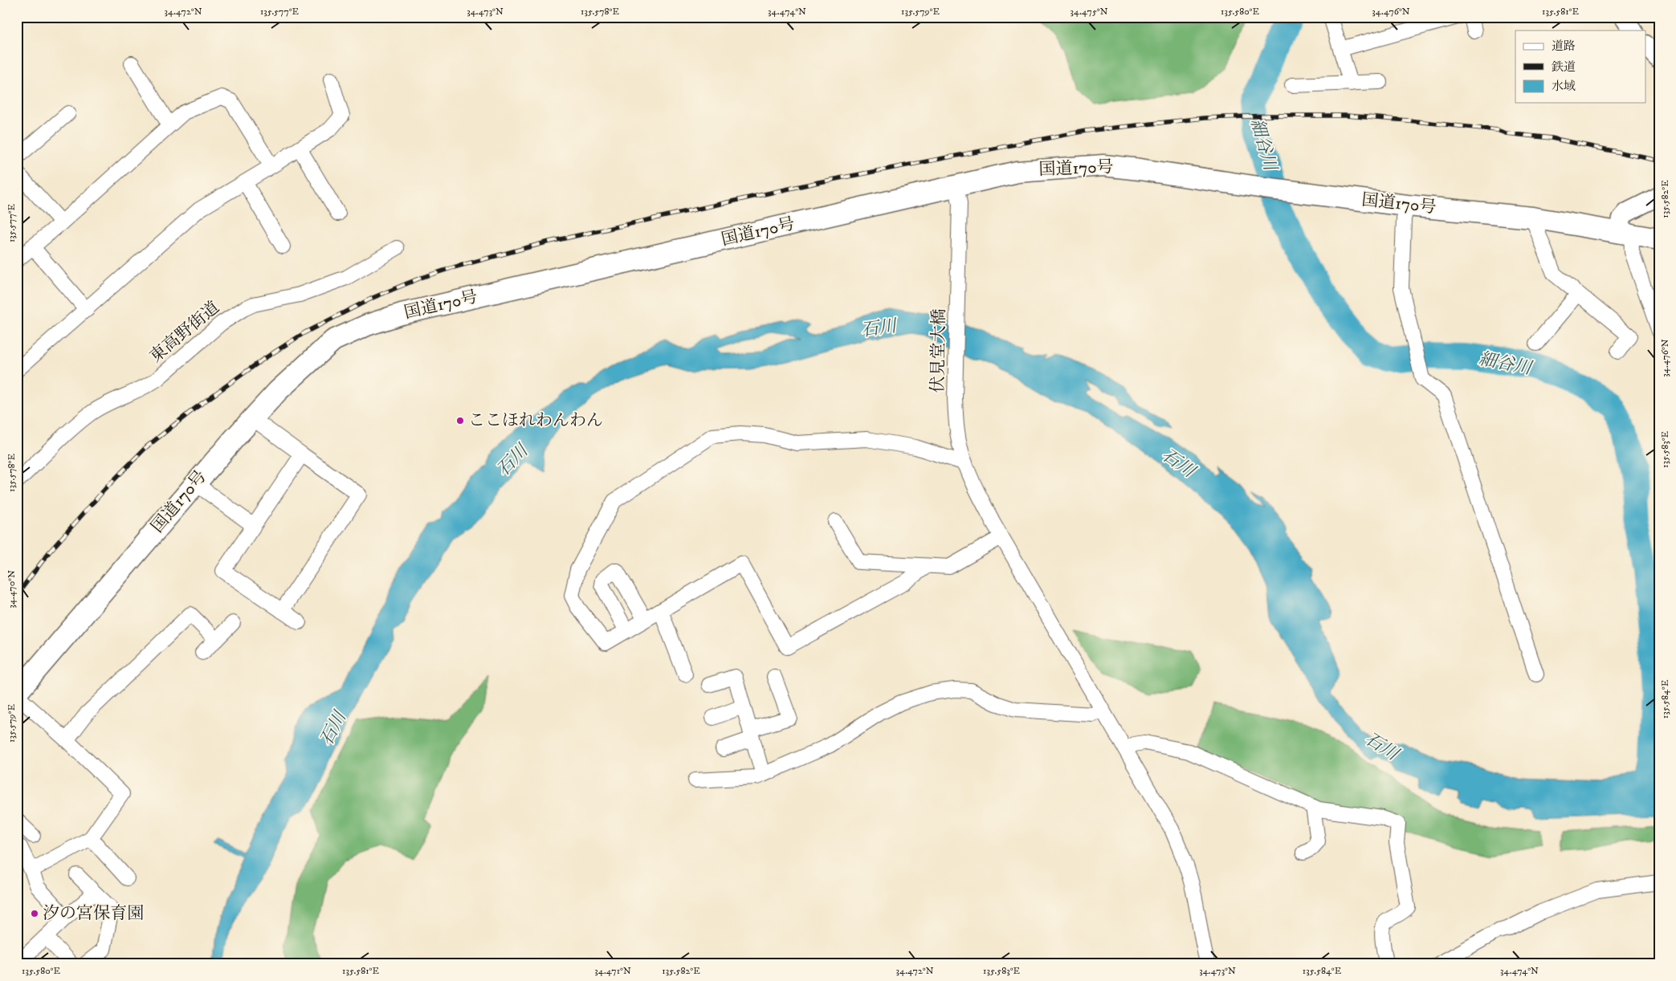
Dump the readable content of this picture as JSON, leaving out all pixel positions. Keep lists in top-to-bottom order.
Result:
{
  "streets": {
    "highway": ["国道170号"],
    "street": ["東高野街道", "伏見堂大橋"]
  },
  "crossings": [
    ["国道170号", "伏見堂大橋"]
  ],
  "water": ["細谷川", "石川"],
  "places": ["ここほれわんわん", "汐の宮保育園"],
  "legend": ["道路", "鉄道", "水域"],
  "coordinates": [
    "34.472°N",
    "135.577°E",
    "34.473°N",
    "135.578°E",
    "34.474°N",
    "135.579°E",
    "34.475°N",
    "135.580°E",
    "34.476°N",
    "135.581°E",
    "135.582°E",
    "135.583°E",
    "34.470°N",
    "135.584°E",
    "34.471°N"
  ]
}
